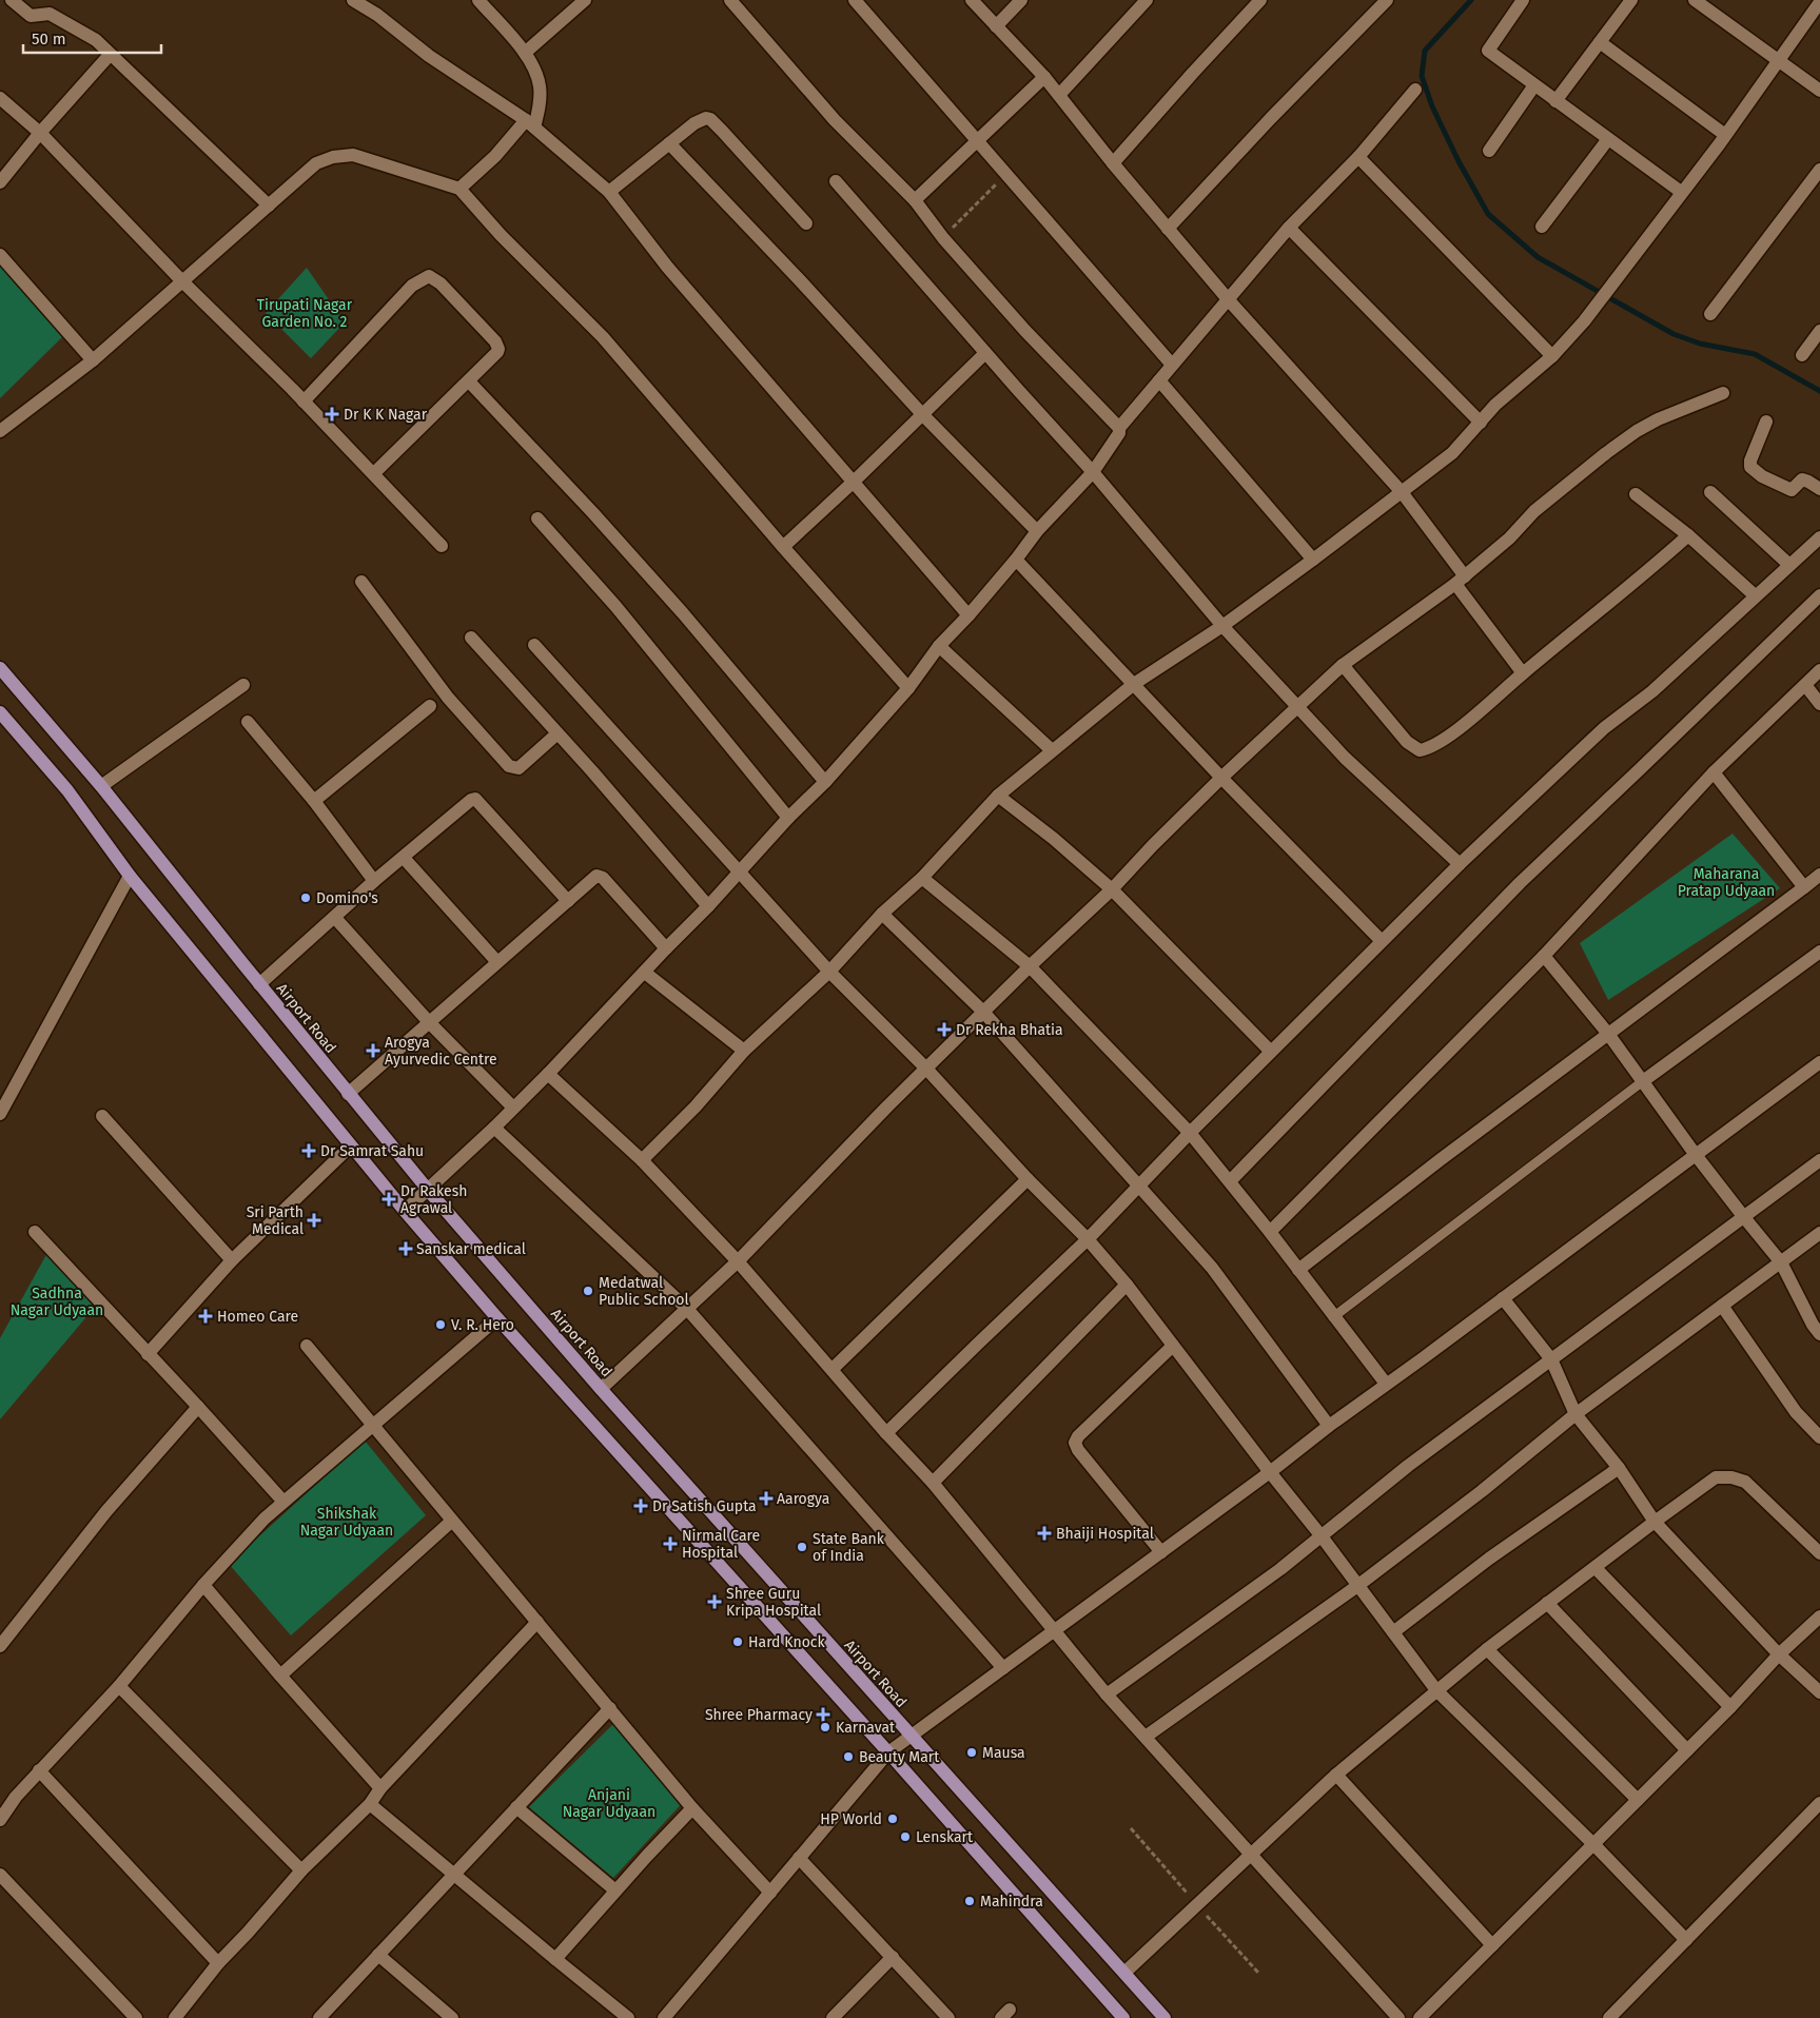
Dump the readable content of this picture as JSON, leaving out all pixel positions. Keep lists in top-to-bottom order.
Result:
{
  "streets": {
    "main road": ["Airport Road"]
  },
  "parks": [
    "Tirupati Nagar Garden No. 2",
    "Maharana Pratap Udyaan",
    "Sadhna Nagar Udyaan",
    "Shikshak Nagar Udyaan",
    "Anjani Nagar Udyaan"
  ],
  "places": {
    "health": [
      "Dr K K Nagar",
      "Dr Rekha Bhatia",
      "Arogya Ayurvedic Centre",
      "Dr Samrat Sahu",
      "Dr Rakesh Agrawal",
      "Sri Parth Medical",
      "Sanskar medical",
      "Homeo Care",
      "Aarogya",
      "Dr Satish Gupta",
      "Bhaiji Hospital",
      "Nirmal Care Hospital",
      "Shree Guru Kripa Hospital",
      "Shree Pharmacy"
    ],
    "other": [
      "Domino's",
      "Medatwal Public School",
      "V. R. Hero",
      "State Bank of India",
      "Hard Knock",
      "Karnavat",
      "Mausa",
      "Beauty Mart",
      "HP World",
      "Lenskart",
      "Mahindra"
    ]
  },
  "scale_bar": "50 m"
}
